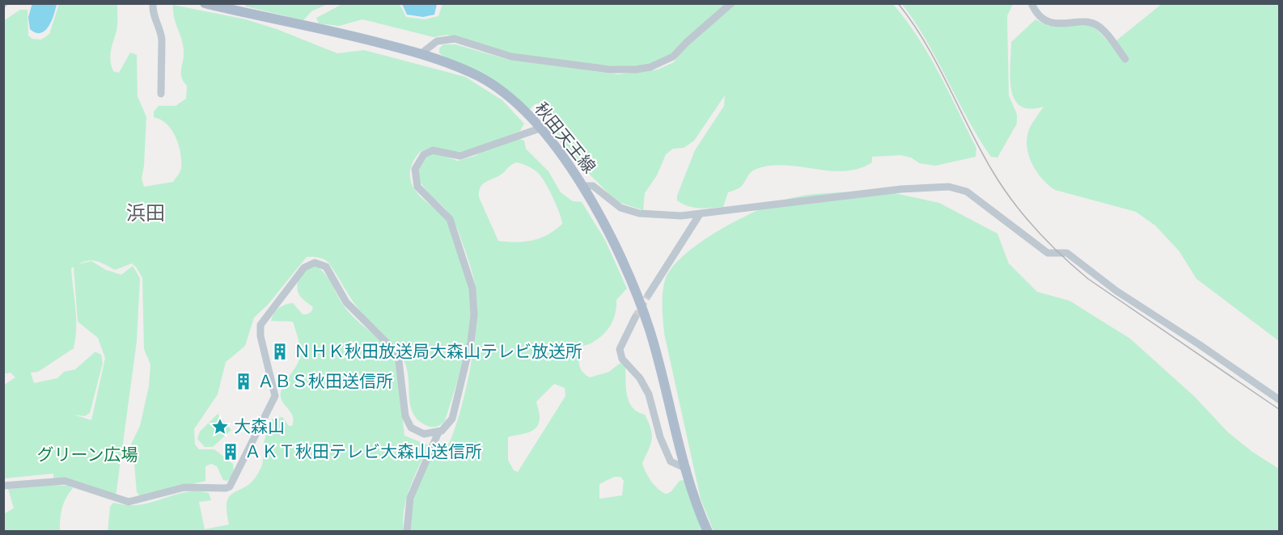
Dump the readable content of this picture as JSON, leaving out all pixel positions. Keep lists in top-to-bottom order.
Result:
{
  "streets": {
    "main road": ["秋田天王線"]
  },
  "districts": ["浜田"],
  "parks": ["グリーン広場"],
  "places": {
    "building": ["ＮＨＫ秋田放送局大森山テレビ放送所", "ＡＢＳ秋田送信所", "ＡＫＴ秋田テレビ大森山送信所"],
    "place": ["大森山"]
  }
}
